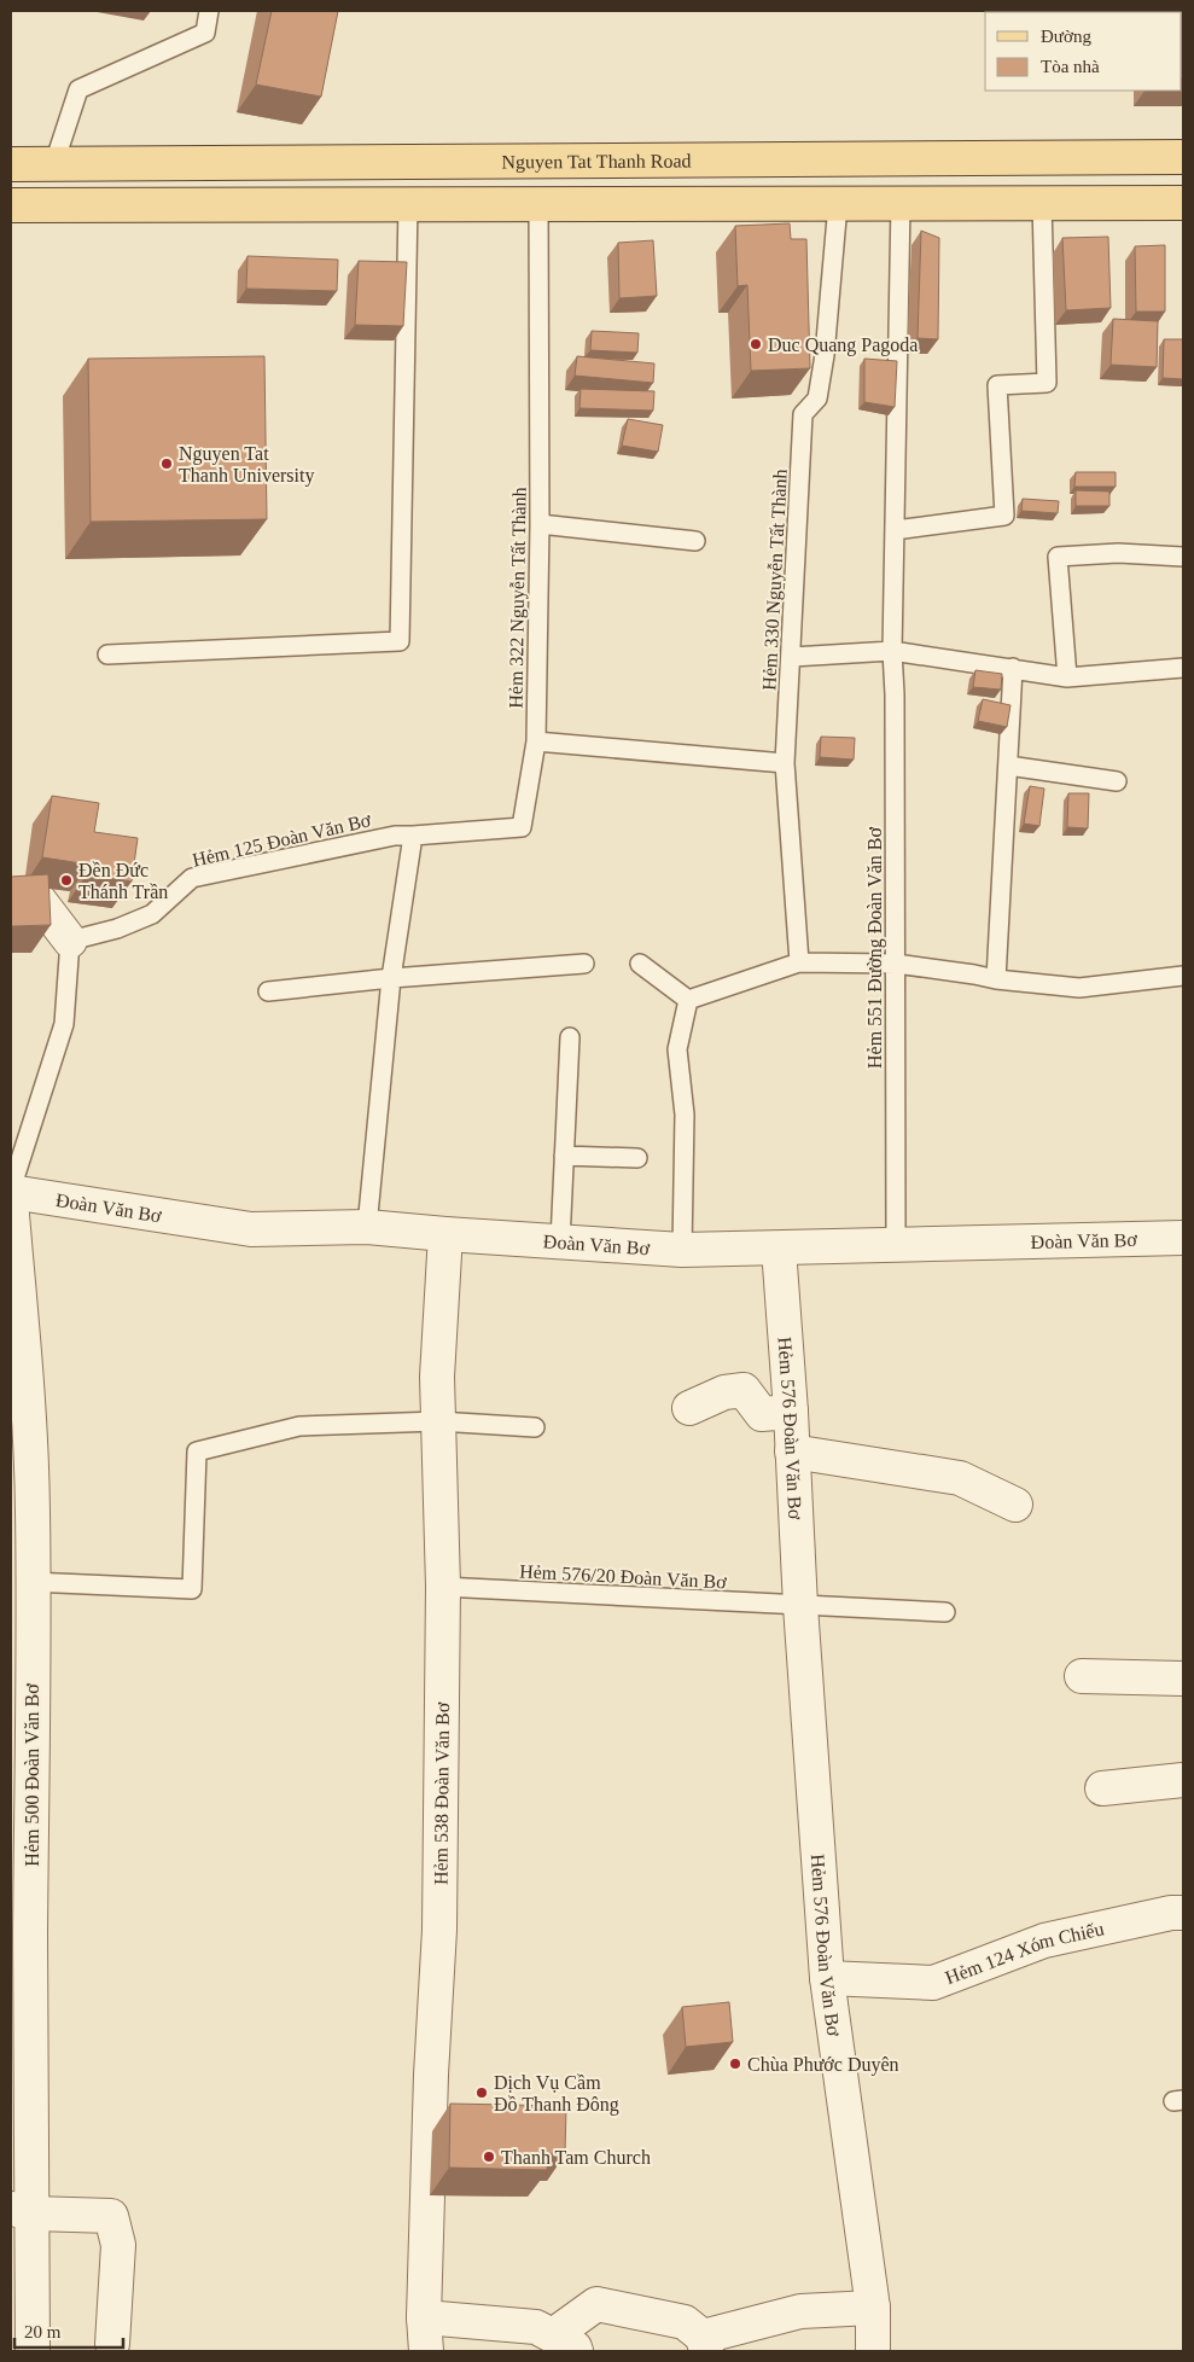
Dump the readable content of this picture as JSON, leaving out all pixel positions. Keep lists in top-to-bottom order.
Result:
{
  "streets": {
    "main road": ["Nguyen Tat Thanh Road"],
    "street": [
      "Đoàn Văn Bơ",
      "Hẻm 576 Đoàn Văn Bơ",
      "Hẻm 500 Đoàn Văn Bơ",
      "Hẻm 538 Đoàn Văn Bơ",
      "Hẻm 124 Xóm Chiếu"
    ],
    "lane": [
      "Hẻm 330 Nguyễn Tất Thành",
      "Hẻm 322 Nguyễn Tất Thành",
      "Hẻm 125 Đoàn Văn Bơ",
      "Hẻm 551 Đường Đoàn Văn Bơ",
      "Hẻm 576/20 Đoàn Văn Bơ"
    ]
  },
  "crossings": [
    ["Hẻm 322 Nguyễn Tất Thành", "Hẻm 125 Đoàn Văn Bơ"],
    ["Hẻm 551 Đường Đoàn Văn Bơ", "Đoàn Văn Bơ"],
    ["Đoàn Văn Bơ", "Hẻm 576 Đoàn Văn Bơ"],
    ["Đoàn Văn Bơ", "Hẻm 538 Đoàn Văn Bơ"],
    ["Hẻm 576 Đoàn Văn Bơ", "Hẻm 576/20 Đoàn Văn Bơ"],
    ["Hẻm 576 Đoàn Văn Bơ", "Hẻm 124 Xóm Chiếu"],
    ["Hẻm 576/20 Đoàn Văn Bơ", "Hẻm 538 Đoàn Văn Bơ"]
  ],
  "places": [
    "Duc Quang Pagoda",
    "Nguyen Tat Thanh University",
    "Đền Đức Thánh Trần",
    "Chùa Phước Duyên",
    "Dịch Vụ Cầm Đồ Thanh Đông",
    "Thanh Tam Church"
  ],
  "legend": ["Đường", "Tòa nhà"],
  "scale_bar": "20 m"
}
